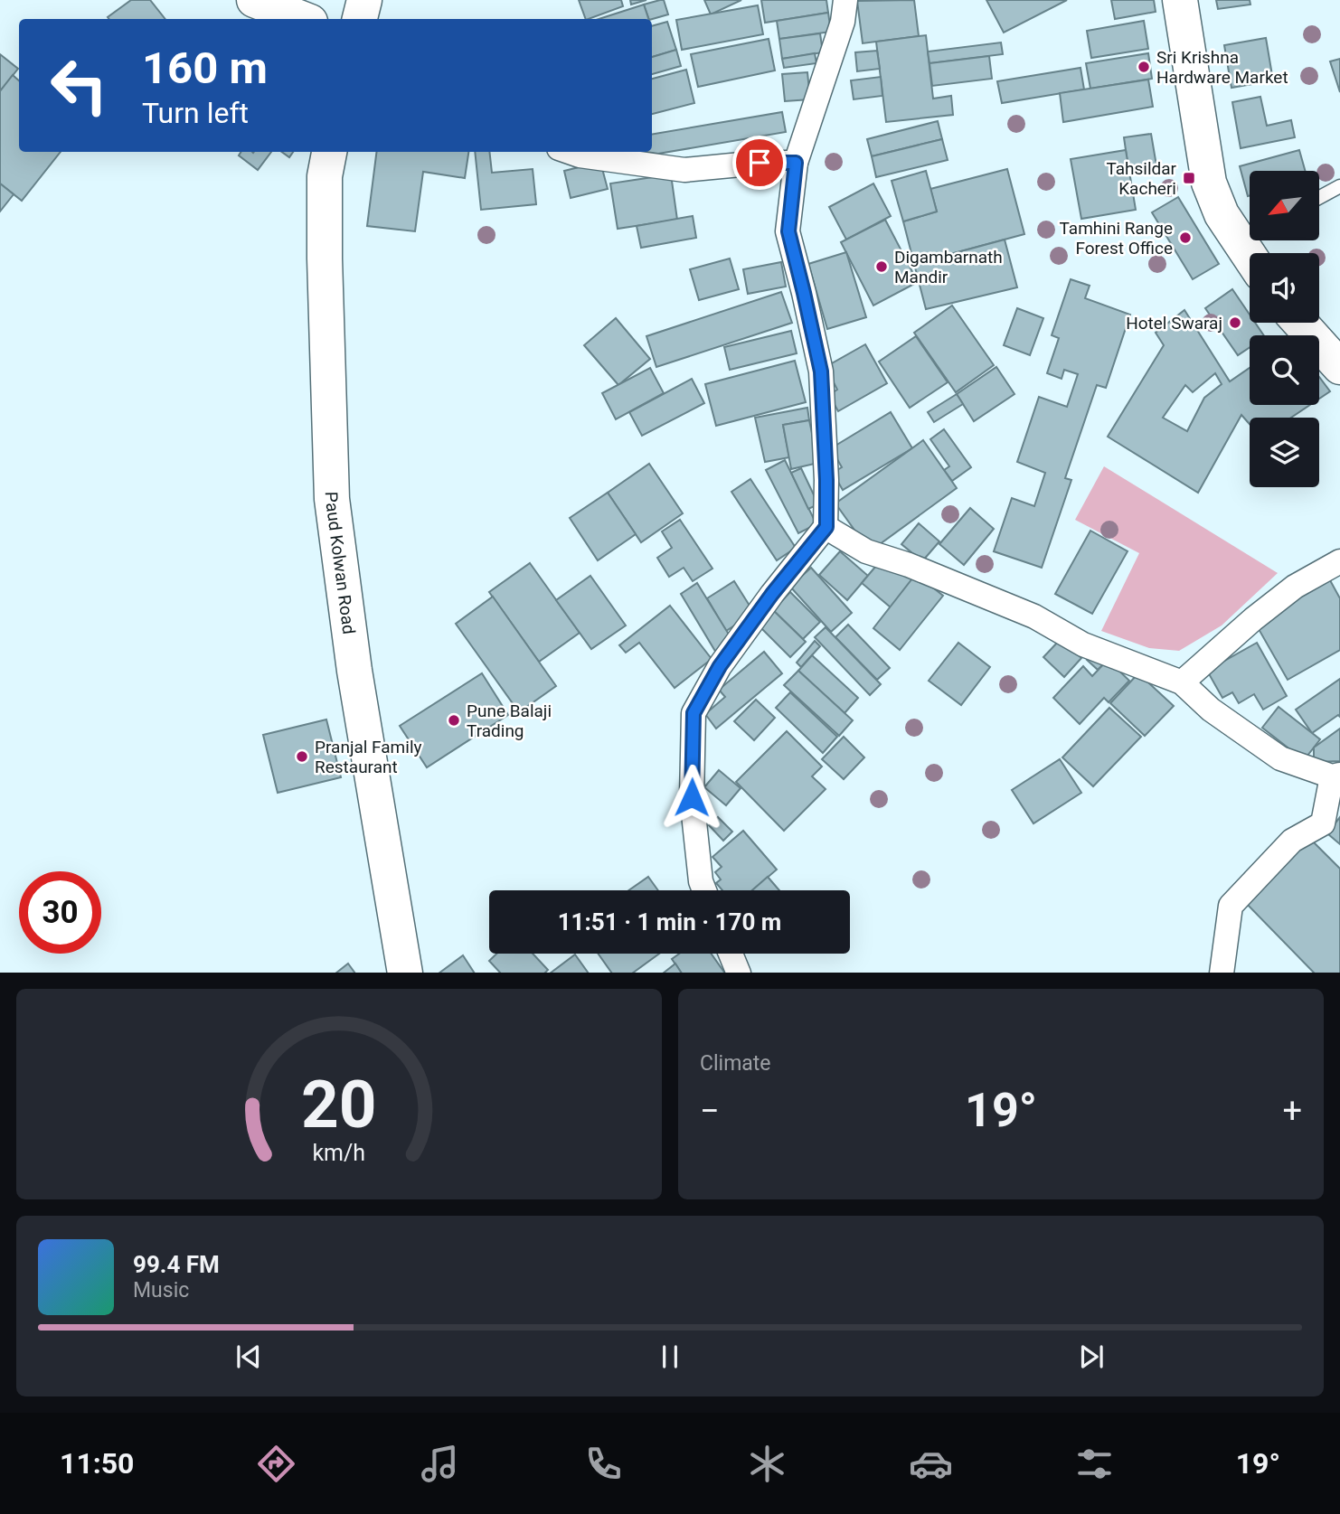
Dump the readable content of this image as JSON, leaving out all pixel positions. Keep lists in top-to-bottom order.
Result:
{
  "streets": {
    "main road": ["Paud Kolwan Road"]
  },
  "places": {
    "other": [
      "Sri Krishna Hardware Market",
      "Tamhini Range Forest Office",
      "Digambarnath Mandir",
      "Hotel Swaraj",
      "Pune Balaji Trading",
      "Pranjal Family Restaurant"
    ],
    "transit": ["Tahsildar Kacheri"]
  },
  "north": "bottom left",
  "page": {
    "turn": ["160 m", "Turn left"],
    "limit": "30",
    "trip": "11:51 · 1 min · 170 m",
    "tile": "Climate",
    "heat": ["−", "19°", "+"],
    "song": ["99.4 FM", "Music"],
    "tabs": ["11:50", "19°"],
    "gauge": ["20", "km/h"]
  }
}
